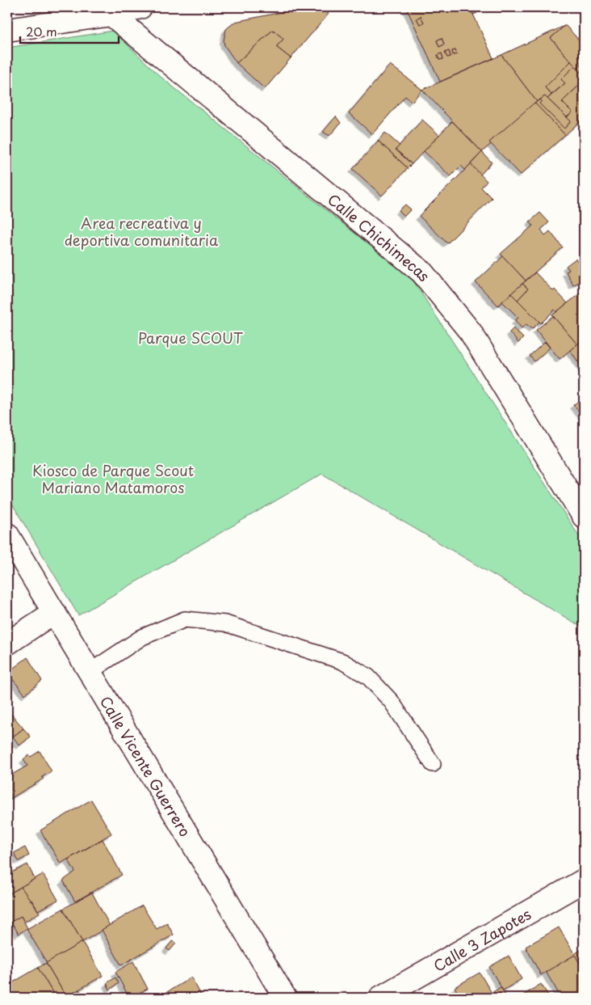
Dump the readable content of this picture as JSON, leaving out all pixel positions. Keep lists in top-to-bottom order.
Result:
{
  "streets": {
    "street": ["Calle Chichimecas", "Calle Vicente Guerrero", "Calle 3 Zapotes"]
  },
  "parks": ["Area recreativa y deportiva comunitaria", "Parque SCOUT", "Kiosco de Parque Scout Mariano Matamoros"],
  "scale_bar": "20 m"
}
